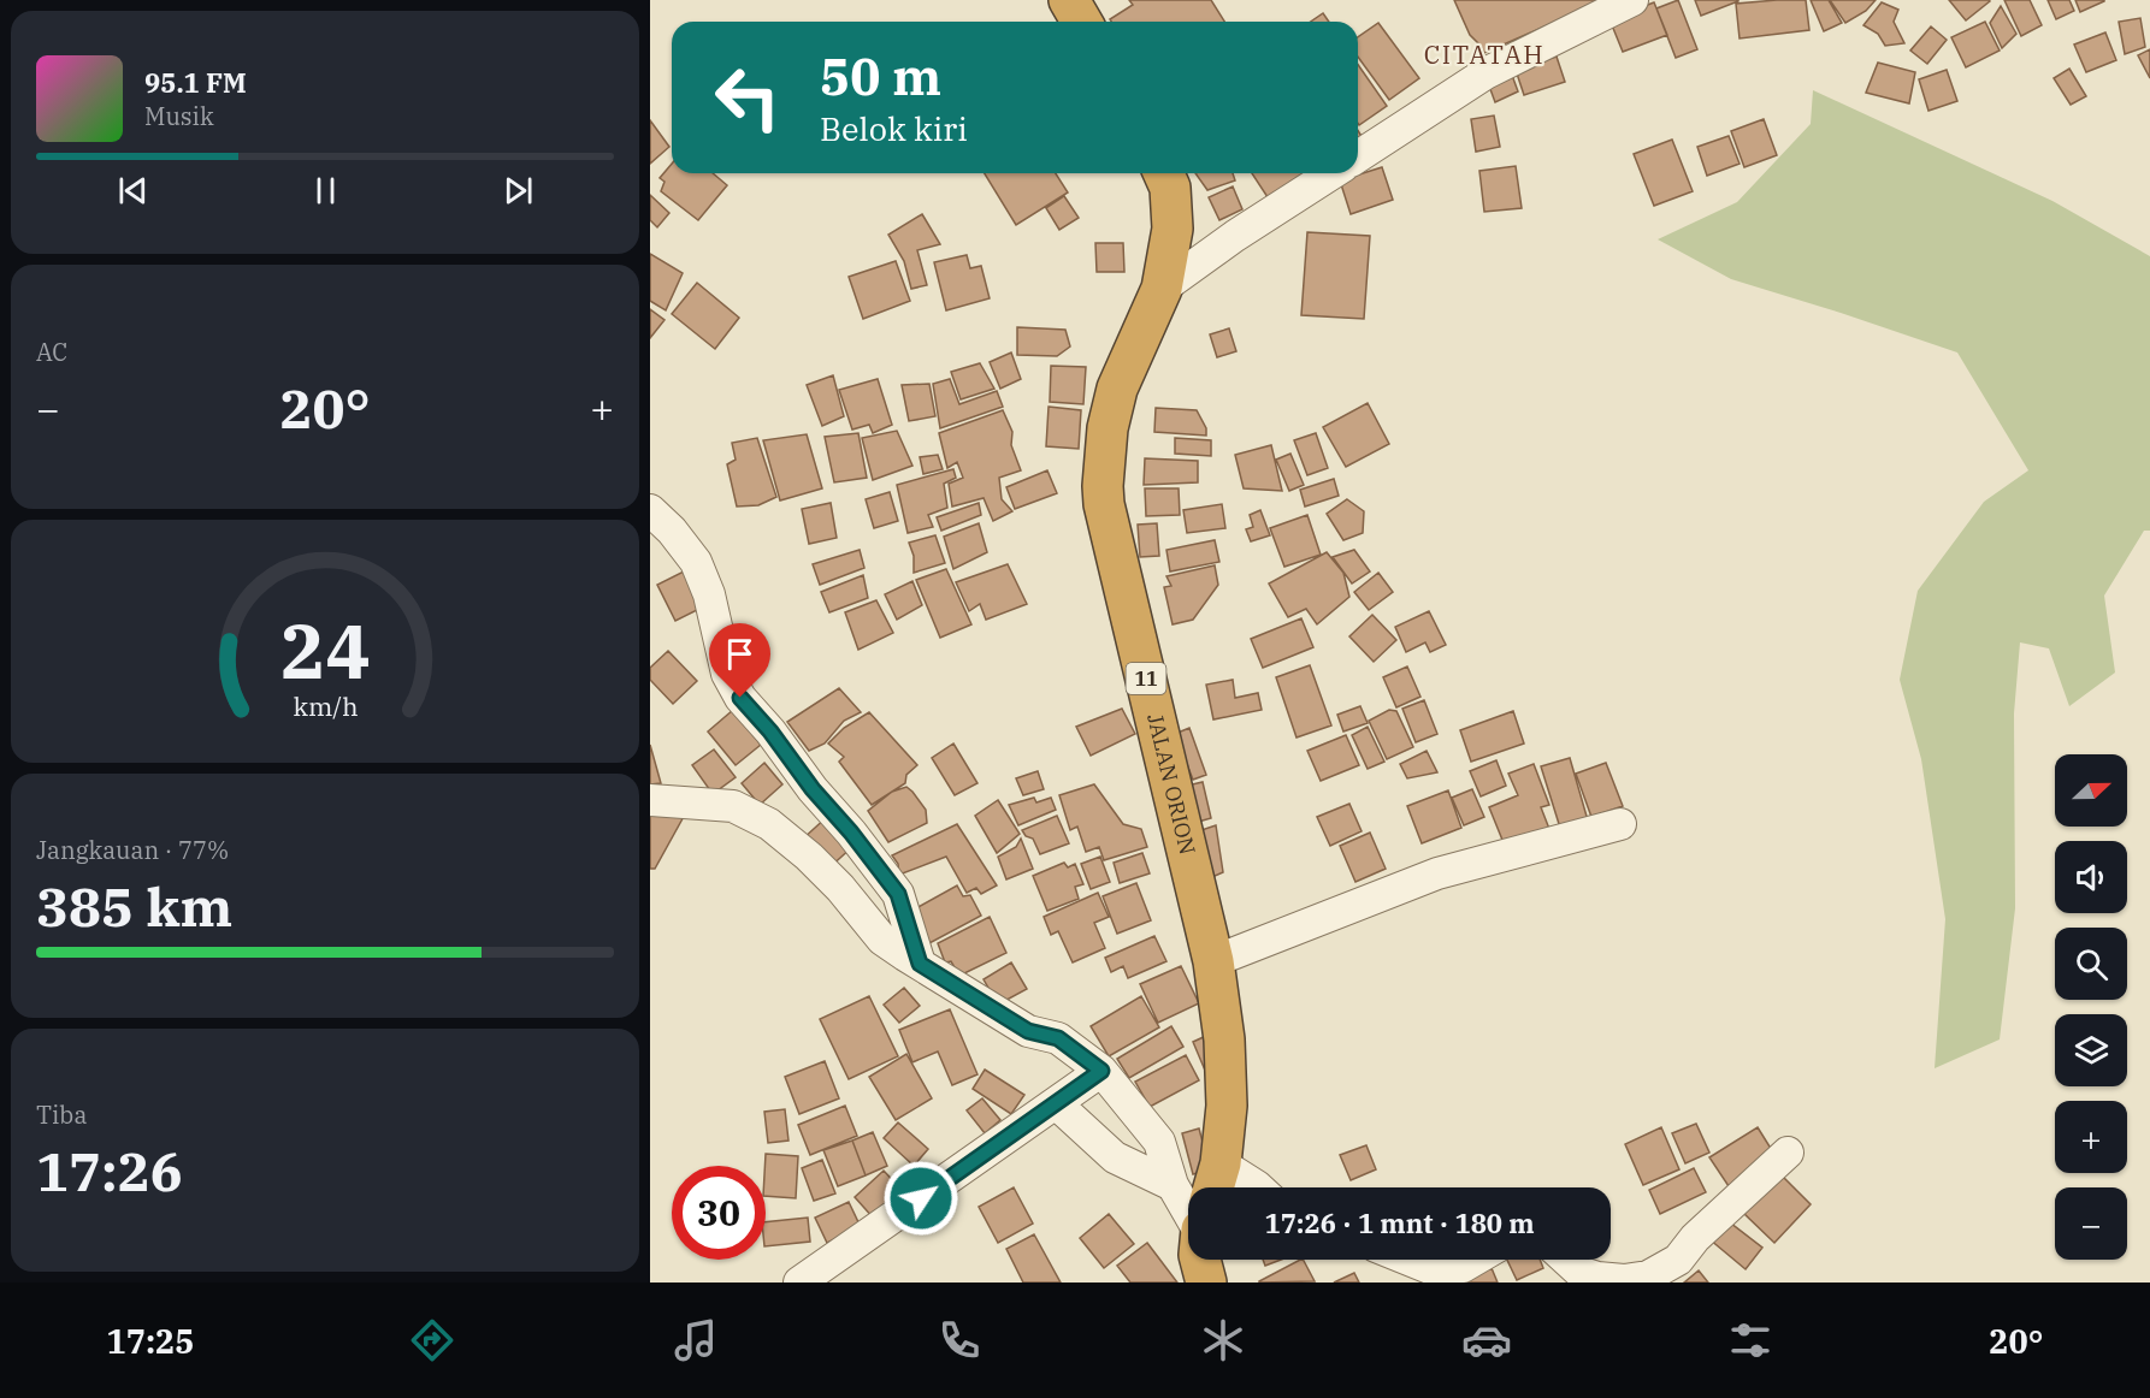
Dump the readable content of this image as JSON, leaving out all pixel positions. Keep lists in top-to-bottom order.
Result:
{
  "streets": {
    "highway": ["11", "JALAN ORION"]
  },
  "districts": ["CITATAH"],
  "north": "right",
  "page": {
    "turn": ["50 m", "Belok kiri"],
    "song": ["95.1 FM", "Musik"],
    "tile": [
      "AC",
      ["Jangkauan · 77%", "385 km"],
      ["Tiba", "17:26"]
    ],
    "heat": ["−", "20°", "+"],
    "map_buttons": ["+", "−"],
    "limit": "30",
    "trip": "17:26 · 1 mnt · 180 m",
    "tabs": ["17:25", "20°"],
    "gauge": ["24", "km/h"]
  }
}
